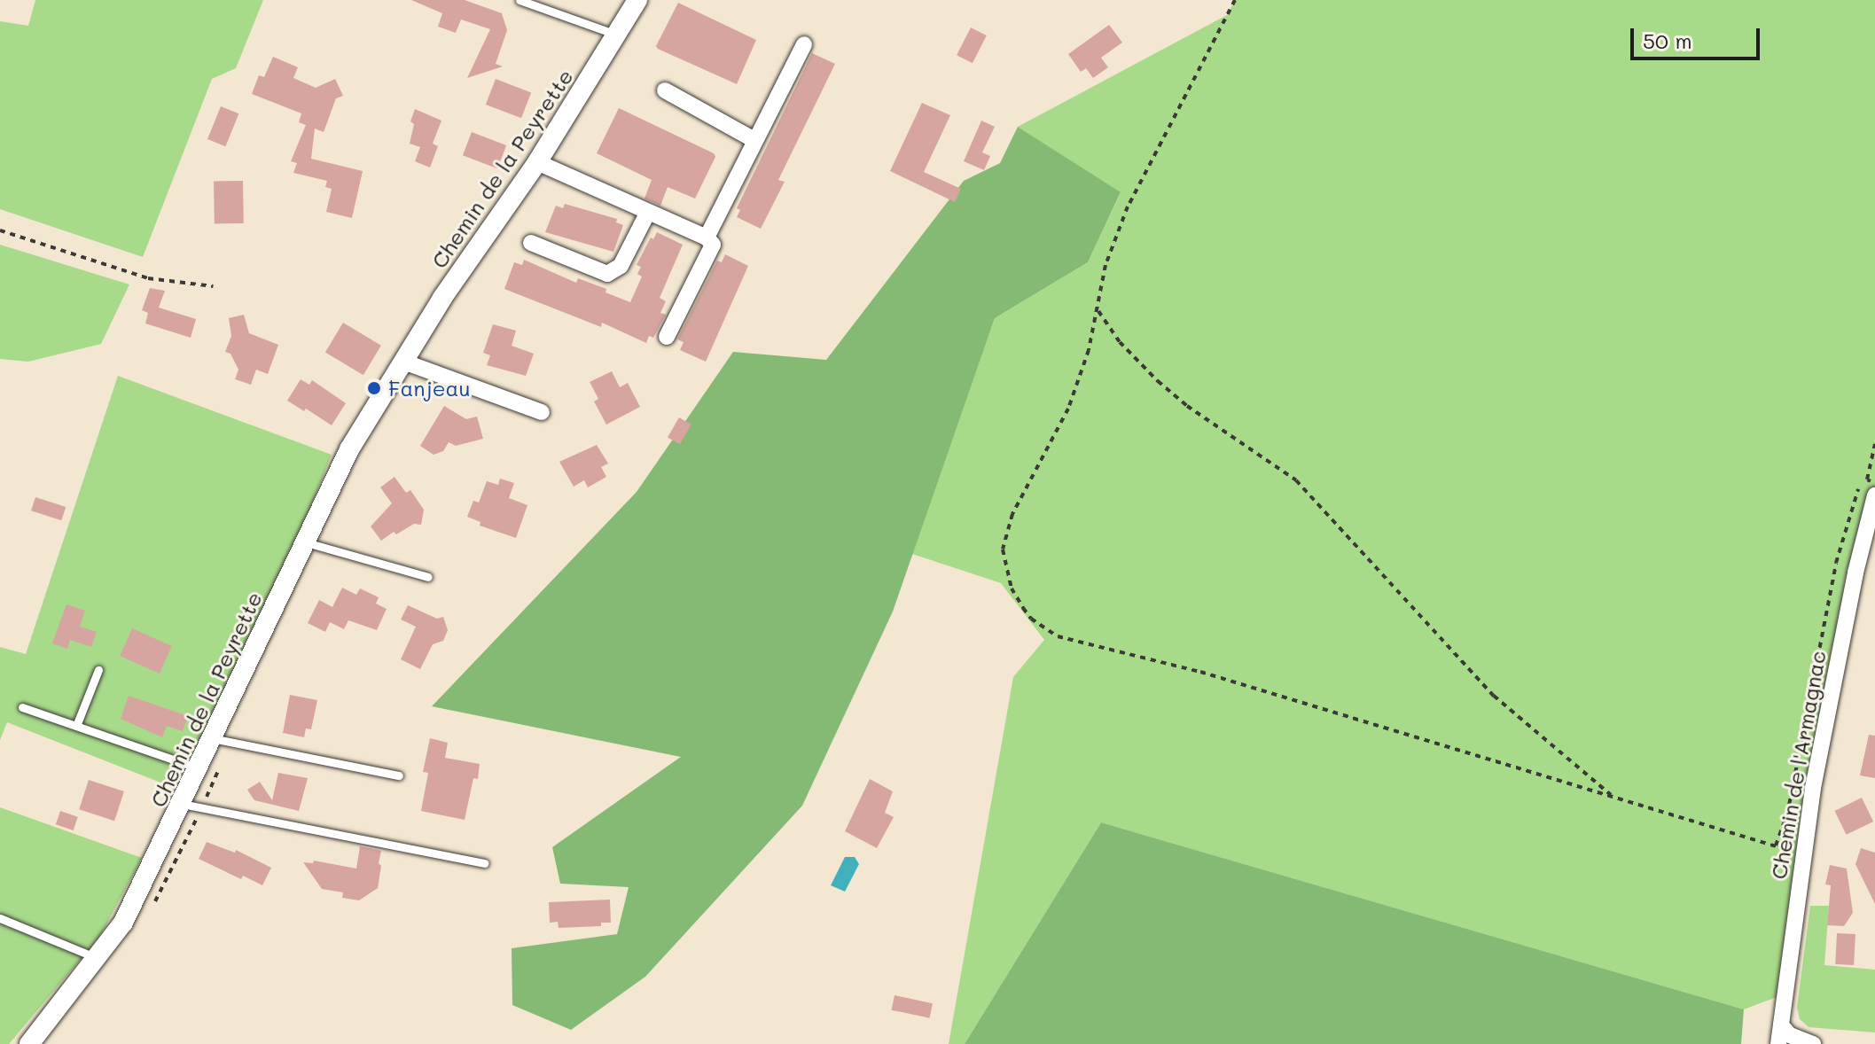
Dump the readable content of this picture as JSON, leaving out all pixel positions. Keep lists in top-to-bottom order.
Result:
{
  "streets": {
    "street": ["Chemin de la Peyrette", "Chemin de l'Armagnac"]
  },
  "places": ["Fanjeau"],
  "scale_bar": "50 m"
}
